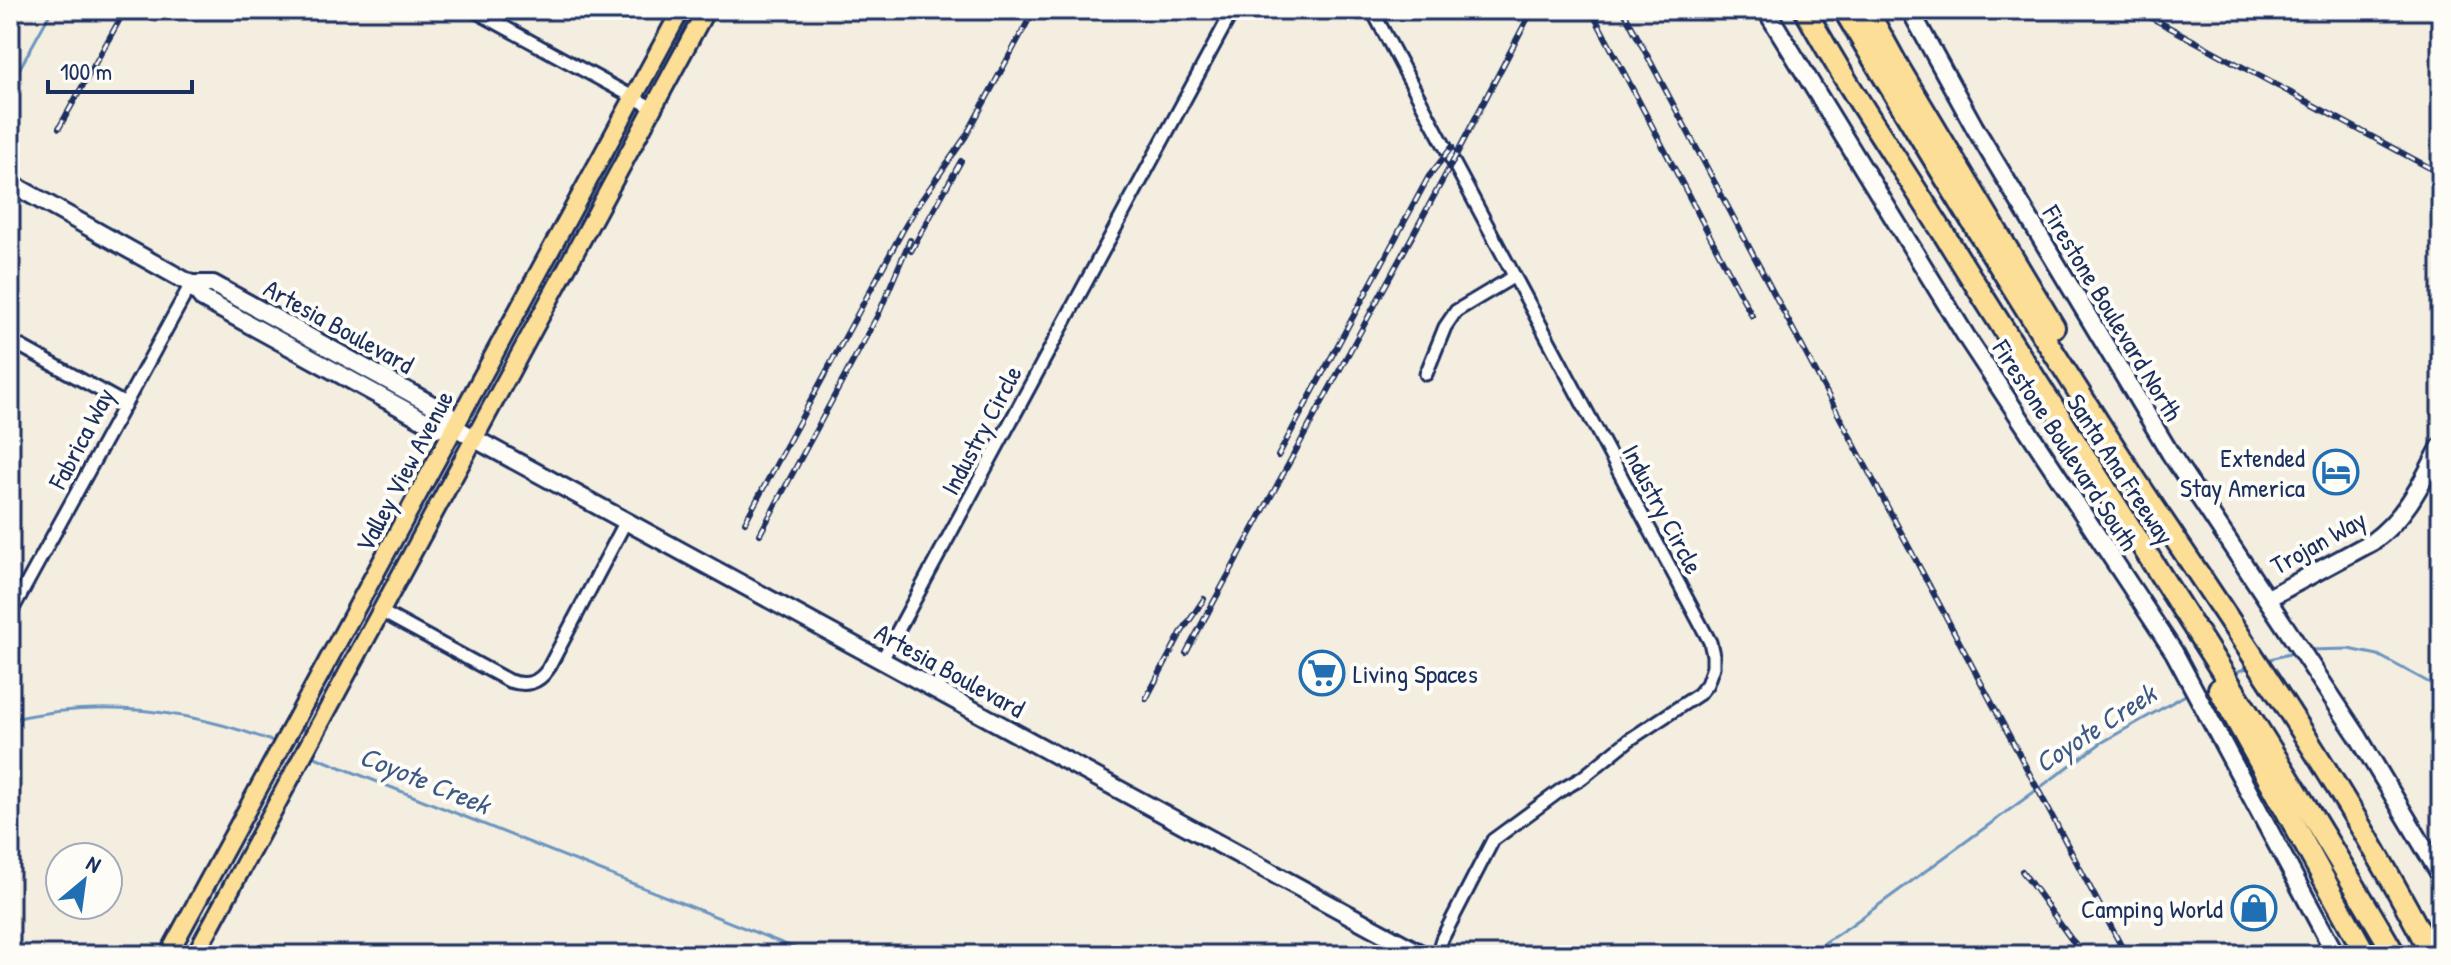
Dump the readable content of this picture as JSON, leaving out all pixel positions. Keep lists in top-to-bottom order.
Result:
{
  "streets": {
    "highway": ["Santa Ana Freeway"],
    "main road": ["Valley View Avenue"],
    "street": [
      "Firestone Boulevard North",
      "Artesia Boulevard",
      "Industry Circle",
      "Fabrica Way",
      "Firestone Boulevard South",
      "Trojan Way"
    ]
  },
  "crossings": [
    ["Firestone Boulevard North", "Trojan Way"],
    ["Artesia Boulevard", "Industry Circle"],
    ["Artesia Boulevard", "Fabrica Way"],
    ["Artesia Boulevard", "Valley View Avenue"]
  ],
  "water": ["Coyote Creek"],
  "places": {
    "hotel": ["Extended Stay America"],
    "supermarket": ["Living Spaces"],
    "shop": ["Camping World"]
  },
  "scale_bar": "100 m",
  "north": "top right"
}
